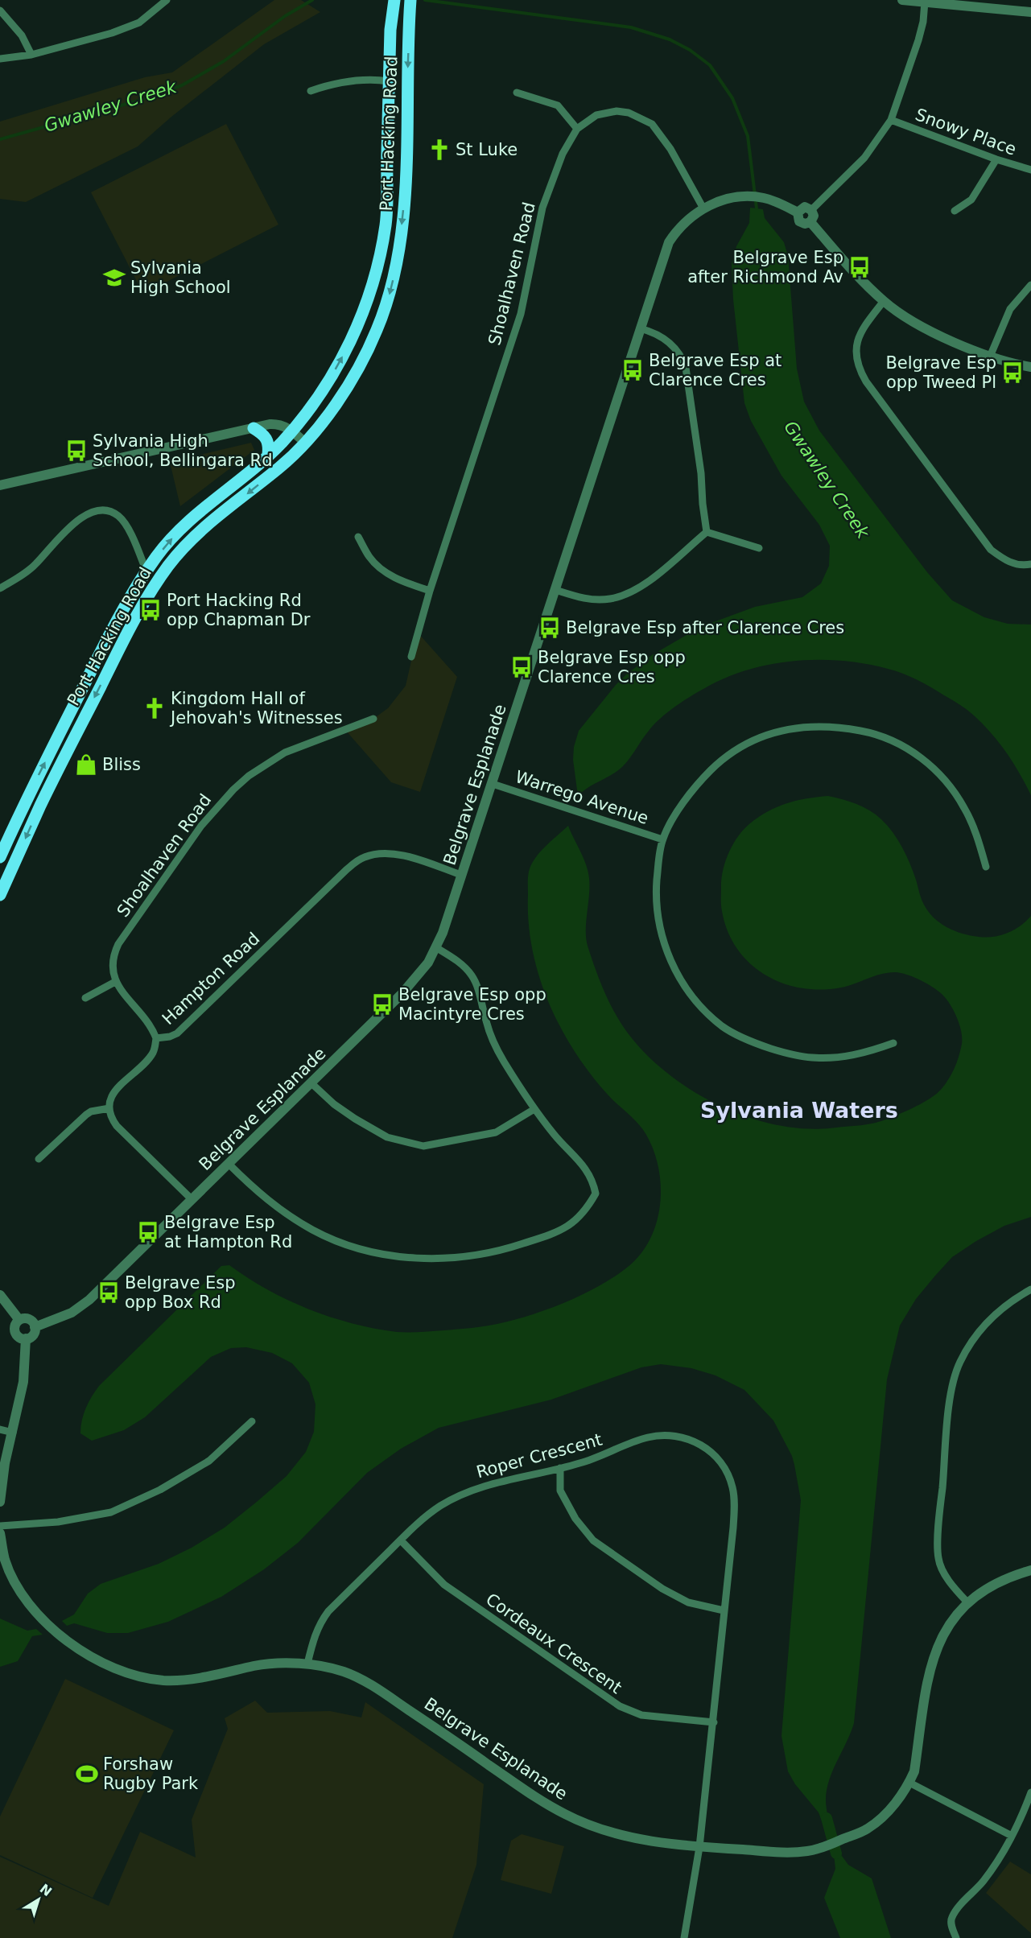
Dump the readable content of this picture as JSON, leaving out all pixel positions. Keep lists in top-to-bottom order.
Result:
{
  "streets": {
    "main road": ["Port Hacking Road"],
    "street": [
      "Snowy Place",
      "Shoalhaven Road",
      "Belgrave Esplanade",
      "Warrego Avenue",
      "Hampton Road",
      "Roper Crescent",
      "Cordeaux Crescent"
    ]
  },
  "crossings": [
    ["Shoalhaven Road", "Belgrave Esplanade"],
    ["Belgrave Esplanade", "Warrego Avenue"],
    ["Belgrave Esplanade", "Hampton Road"],
    ["Belgrave Esplanade", "Roper Crescent"],
    ["Roper Crescent", "Cordeaux Crescent"]
  ],
  "districts": ["Sylvania Waters"],
  "water": ["Gwawley Creek"],
  "places": {
    "church": ["St Luke", "Kingdom Hall of Jehovah's Witnesses"],
    "bus stop": [
      "Belgrave Esp after Richmond Av",
      "Belgrave Esp at Clarence Cres",
      "Belgrave Esp opp Tweed Pl",
      "Sylvania High School, Bellingara Rd",
      "Port Hacking Rd opp Chapman Dr",
      "Belgrave Esp after Clarence Cres",
      "Belgrave Esp opp Clarence Cres",
      "Belgrave Esp opp Macintyre Cres",
      "Belgrave Esp at Hampton Rd",
      "Belgrave Esp opp Box Rd"
    ],
    "school or university": ["Sylvania High School"],
    "shop": ["Bliss"],
    "sports": ["Forshaw Rugby Park"]
  },
  "north": "top right"
}
